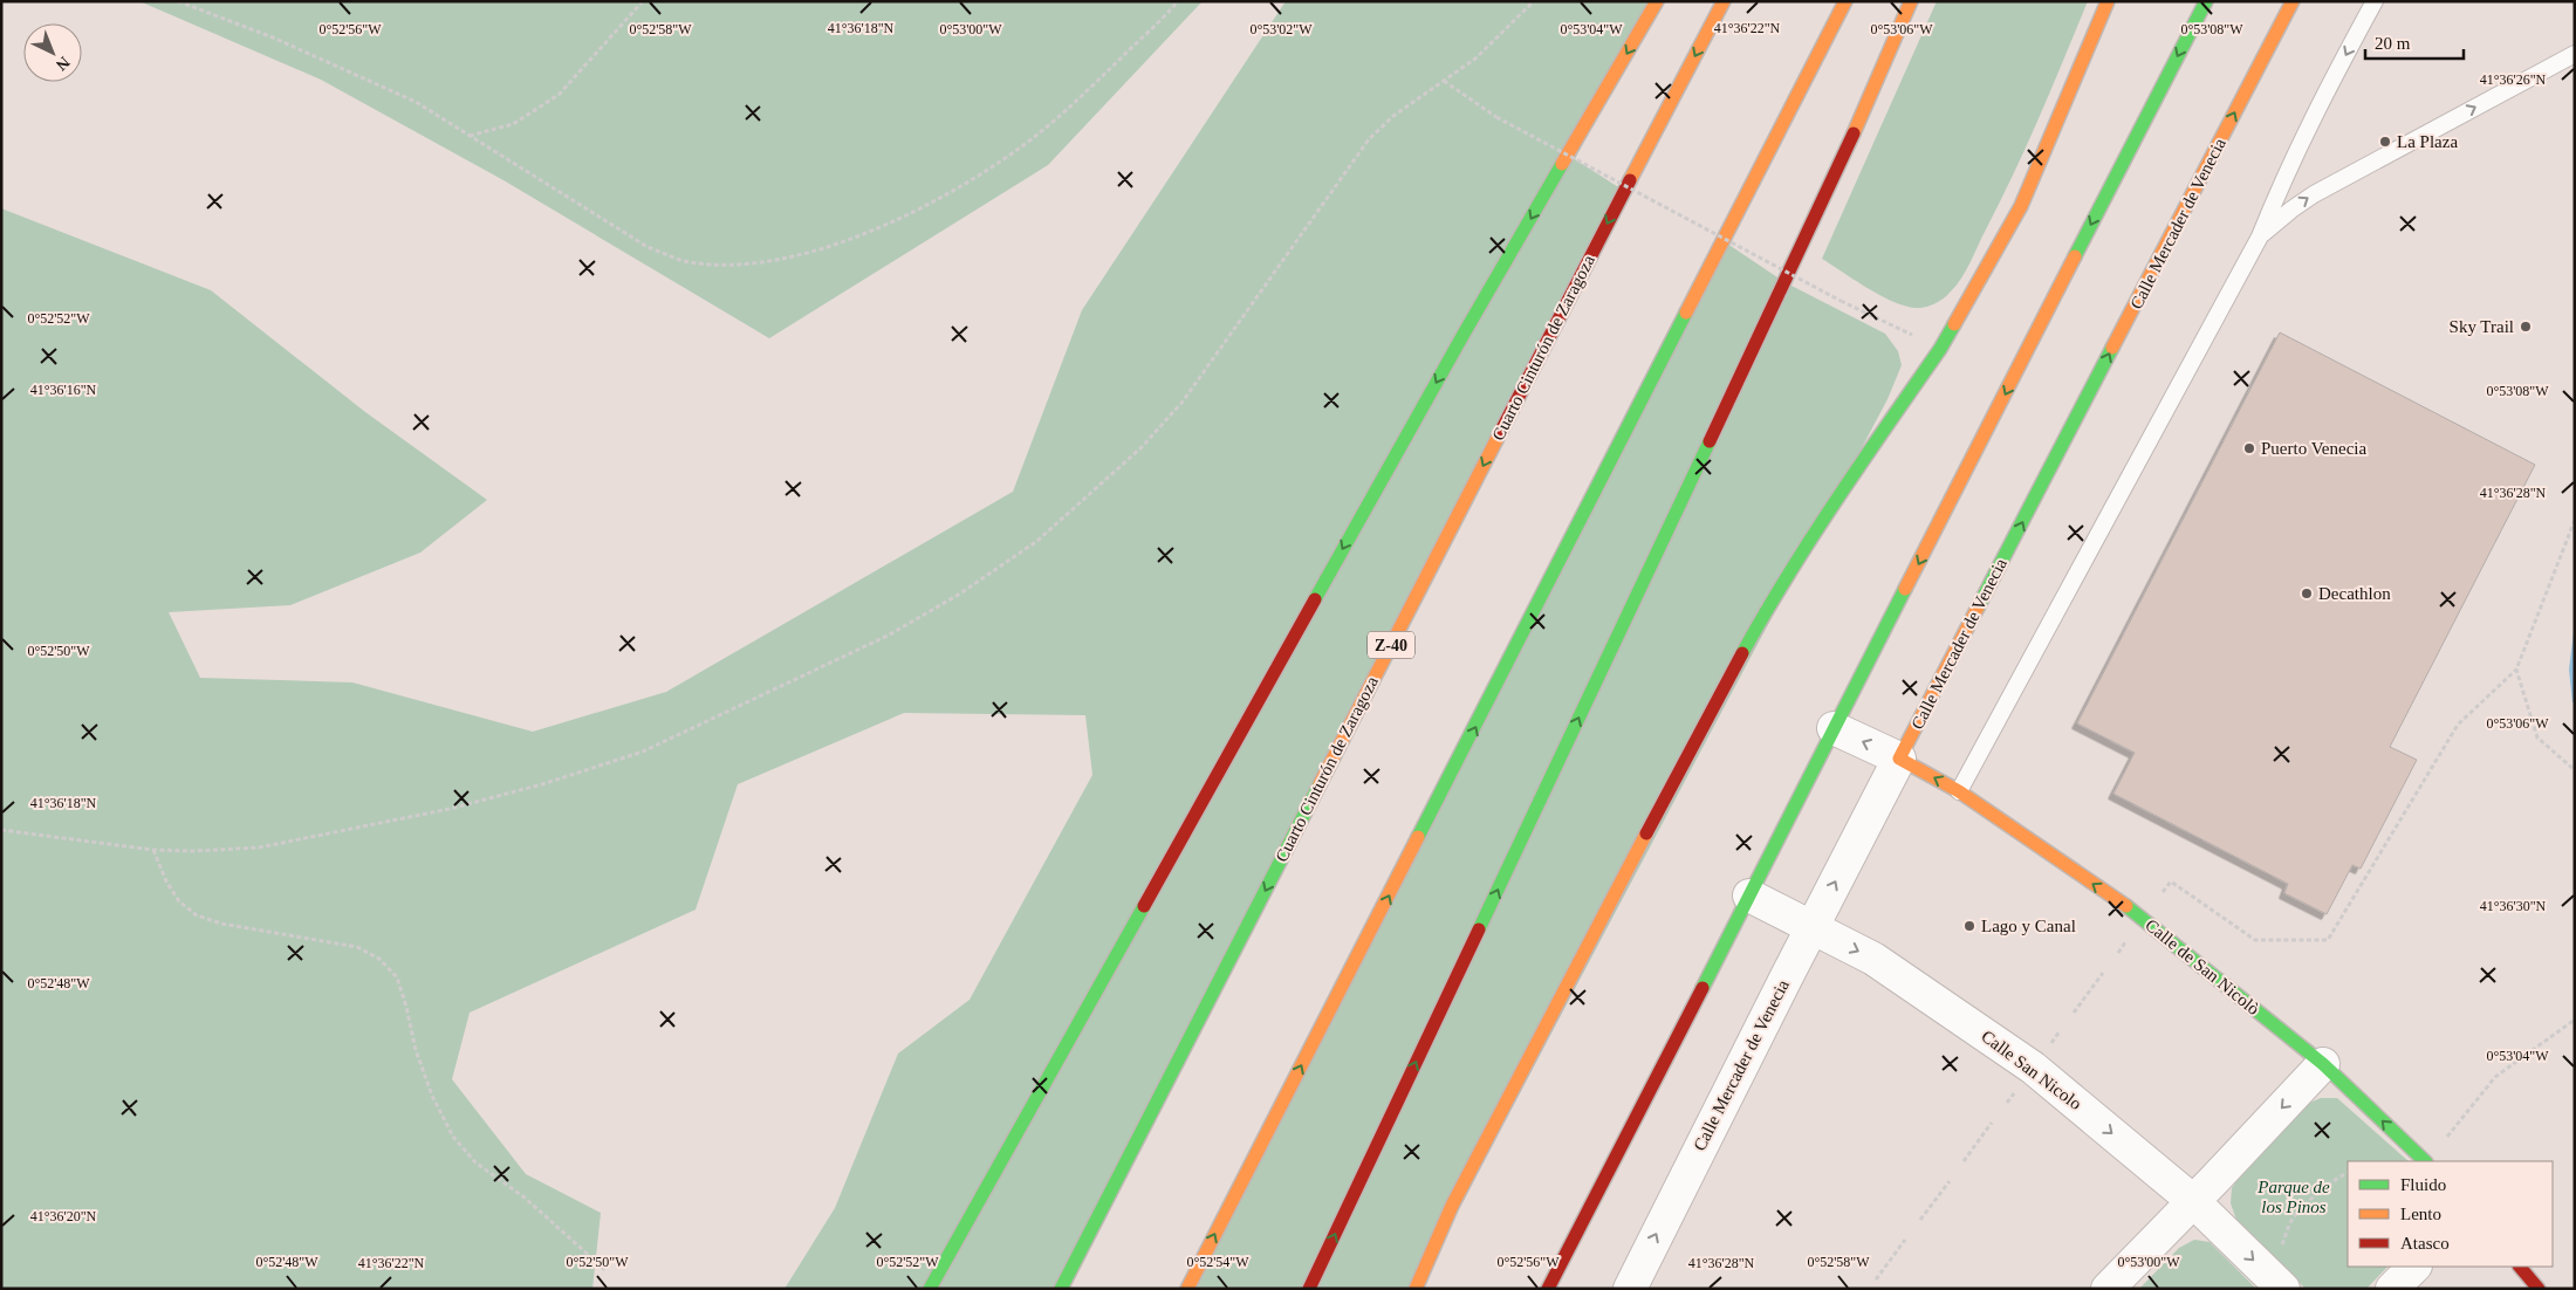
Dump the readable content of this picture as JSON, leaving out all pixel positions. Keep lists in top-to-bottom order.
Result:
{
  "streets": {
    "main road": [
      "Calle Mercader de Venecia",
      "Cuarto Cinturón de Zaragoza",
      "Z-40",
      "Calle de San Nicolò"
    ],
    "street": ["Calle San Nicolo"]
  },
  "crossings": [
    ["Calle Mercader de Venecia", "Calle de San Nicolò"],
    ["Calle Mercader de Venecia", "Calle San Nicolo"]
  ],
  "one_way": ["Calle de San Nicolò", "Calle San Nicolo"],
  "parks": ["Parque de los Pinos"],
  "places": [
    "La Plaza",
    "Sky Trail",
    "Puerto Venecia",
    "Decathlon",
    "Lago y Canal"
  ],
  "legend": ["Fluido", "Lento", "Atasco"],
  "scale_bar": "20 m",
  "north": "bottom right",
  "coordinates": [
    "41°36'18\"N",
    "41°36'22\"N",
    "0°52'56\"W",
    "0°52'58\"W",
    "0°53'00\"W",
    "0°53'02\"W",
    "0°53'04\"W",
    "0°53'06\"W",
    "0°53'08\"W",
    "41°36'26\"N",
    "0°52'52\"W",
    "41°36'16\"N",
    "41°36'28\"N",
    "0°52'50\"W",
    "41°36'30\"N",
    "0°52'48\"W",
    "41°36'20\"N",
    "0°52'54\"W"
  ]
}
